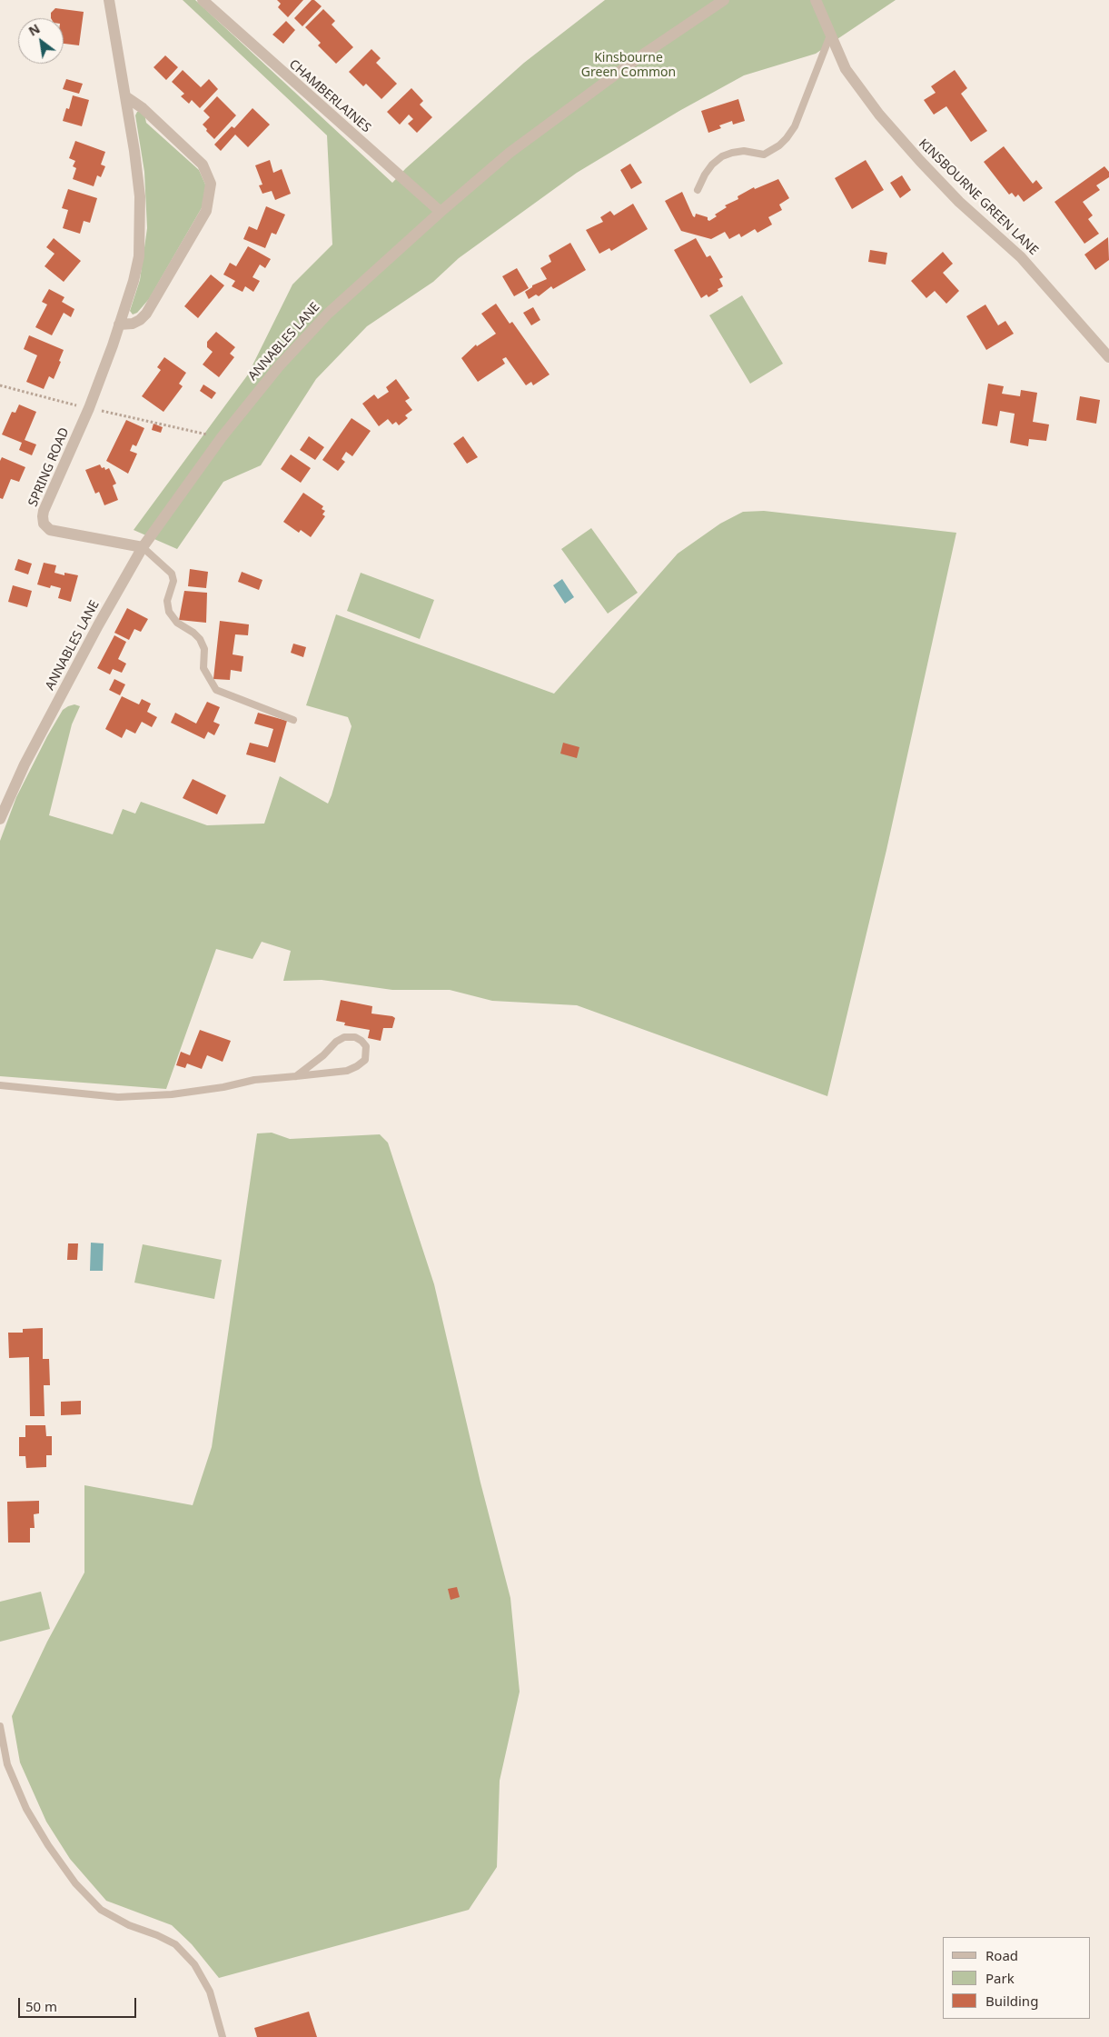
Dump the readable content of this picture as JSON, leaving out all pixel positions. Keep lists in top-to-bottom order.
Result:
{
  "streets": {
    "street": [
      "CHAMBERLAINES",
      "KINSBOURNE GREEN LANE",
      "ANNABLES LANE",
      "SPRING ROAD"
    ]
  },
  "crossings": [
    ["CHAMBERLAINES", "ANNABLES LANE"],
    ["ANNABLES LANE", "SPRING ROAD"]
  ],
  "parks": ["Kinsbourne Green Common"],
  "legend": ["Road", "Park", "Building"],
  "scale_bar": "50 m",
  "north": "top left"
}
